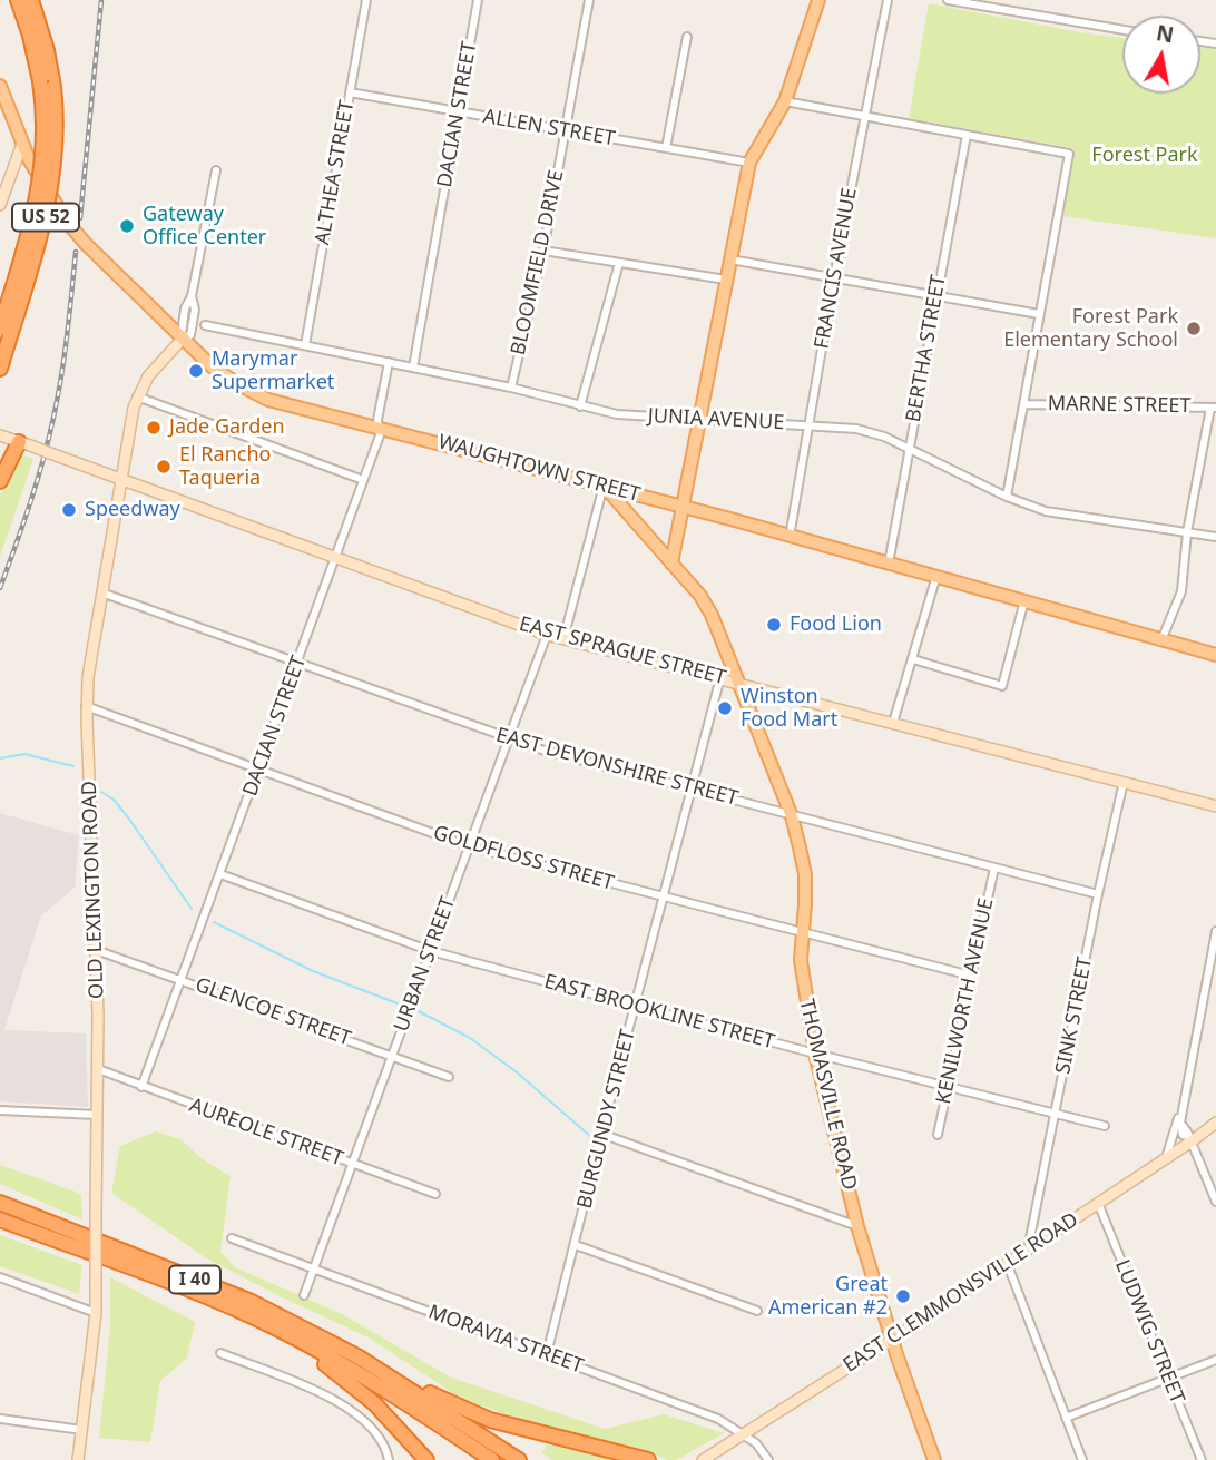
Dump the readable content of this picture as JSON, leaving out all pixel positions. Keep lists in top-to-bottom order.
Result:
{
  "streets": {
    "highway": ["US 52", "I 40"],
    "main road": [
      "WAUGHTOWN STREET",
      "EAST SPRAGUE STREET",
      "OLD LEXINGTON ROAD",
      "THOMASVILLE ROAD",
      "EAST CLEMMONSVILLE ROAD"
    ],
    "street": [
      "DACIAN STREET",
      "ALLEN STREET",
      "ALTHEA STREET",
      "BLOOMFIELD DRIVE",
      "FRANCIS AVENUE",
      "BERTHA STREET",
      "MARNE STREET",
      "JUNIA AVENUE",
      "EAST DEVONSHIRE STREET",
      "GOLDFLOSS STREET",
      "URBAN STREET",
      "KENILWORTH AVENUE",
      "GLENCOE STREET",
      "EAST BROOKLINE STREET",
      "SINK STREET",
      "BURGUNDY STREET",
      "AUREOLE STREET",
      "LUDWIG STREET",
      "MORAVIA STREET"
    ]
  },
  "crossings": [
    ["DACIAN STREET", "ALLEN STREET"],
    ["DACIAN STREET", "JUNIA AVENUE"],
    ["DACIAN STREET", "WAUGHTOWN STREET"],
    ["DACIAN STREET", "EAST SPRAGUE STREET"],
    ["DACIAN STREET", "EAST DEVONSHIRE STREET"],
    ["DACIAN STREET", "GOLDFLOSS STREET"],
    ["DACIAN STREET", "GLENCOE STREET"],
    ["DACIAN STREET", "EAST BROOKLINE STREET"],
    ["DACIAN STREET", "AUREOLE STREET"],
    ["ALLEN STREET", "ALTHEA STREET"],
    ["ALLEN STREET", "BLOOMFIELD DRIVE"],
    ["ALTHEA STREET", "JUNIA AVENUE"],
    ["BLOOMFIELD DRIVE", "JUNIA AVENUE"],
    ["FRANCIS AVENUE", "JUNIA AVENUE"],
    ["FRANCIS AVENUE", "WAUGHTOWN STREET"],
    ["BERTHA STREET", "JUNIA AVENUE"],
    ["BERTHA STREET", "WAUGHTOWN STREET"],
    ["WAUGHTOWN STREET", "OLD LEXINGTON ROAD"],
    ["WAUGHTOWN STREET", "THOMASVILLE ROAD"],
    ["EAST SPRAGUE STREET", "OLD LEXINGTON ROAD"],
    ["EAST SPRAGUE STREET", "URBAN STREET"],
    ["EAST SPRAGUE STREET", "SINK STREET"],
    ["EAST SPRAGUE STREET", "THOMASVILLE ROAD"],
    ["EAST SPRAGUE STREET", "BURGUNDY STREET"],
    ["EAST DEVONSHIRE STREET", "OLD LEXINGTON ROAD"],
    ["EAST DEVONSHIRE STREET", "URBAN STREET"],
    ["EAST DEVONSHIRE STREET", "KENILWORTH AVENUE"],
    ["EAST DEVONSHIRE STREET", "SINK STREET"],
    ["EAST DEVONSHIRE STREET", "THOMASVILLE ROAD"],
    ["EAST DEVONSHIRE STREET", "BURGUNDY STREET"],
    ["GOLDFLOSS STREET", "OLD LEXINGTON ROAD"],
    ["GOLDFLOSS STREET", "URBAN STREET"],
    ["GOLDFLOSS STREET", "KENILWORTH AVENUE"],
    ["GOLDFLOSS STREET", "THOMASVILLE ROAD"],
    ["GOLDFLOSS STREET", "BURGUNDY STREET"],
    ["OLD LEXINGTON ROAD", "GLENCOE STREET"],
    ["OLD LEXINGTON ROAD", "AUREOLE STREET"],
    ["URBAN STREET", "GLENCOE STREET"],
    ["URBAN STREET", "EAST BROOKLINE STREET"],
    ["URBAN STREET", "AUREOLE STREET"],
    ["URBAN STREET", "MORAVIA STREET"],
    ["KENILWORTH AVENUE", "EAST BROOKLINE STREET"],
    ["EAST BROOKLINE STREET", "SINK STREET"],
    ["EAST BROOKLINE STREET", "THOMASVILLE ROAD"],
    ["EAST BROOKLINE STREET", "BURGUNDY STREET"],
    ["SINK STREET", "EAST CLEMMONSVILLE ROAD"],
    ["THOMASVILLE ROAD", "EAST CLEMMONSVILLE ROAD"],
    ["BURGUNDY STREET", "MORAVIA STREET"],
    ["EAST CLEMMONSVILLE ROAD", "LUDWIG STREET"],
    ["EAST CLEMMONSVILLE ROAD", "MORAVIA STREET"]
  ],
  "parks": ["Forest Park"],
  "places": [
    "Gateway Office Center",
    "Forest Park Elementary School",
    "Marymar Supermarket",
    "Jade Garden",
    "El Rancho Taqueria",
    "Speedway",
    "Food Lion",
    "Winston Food Mart",
    "Great American #2"
  ],
  "north": "top"
}
